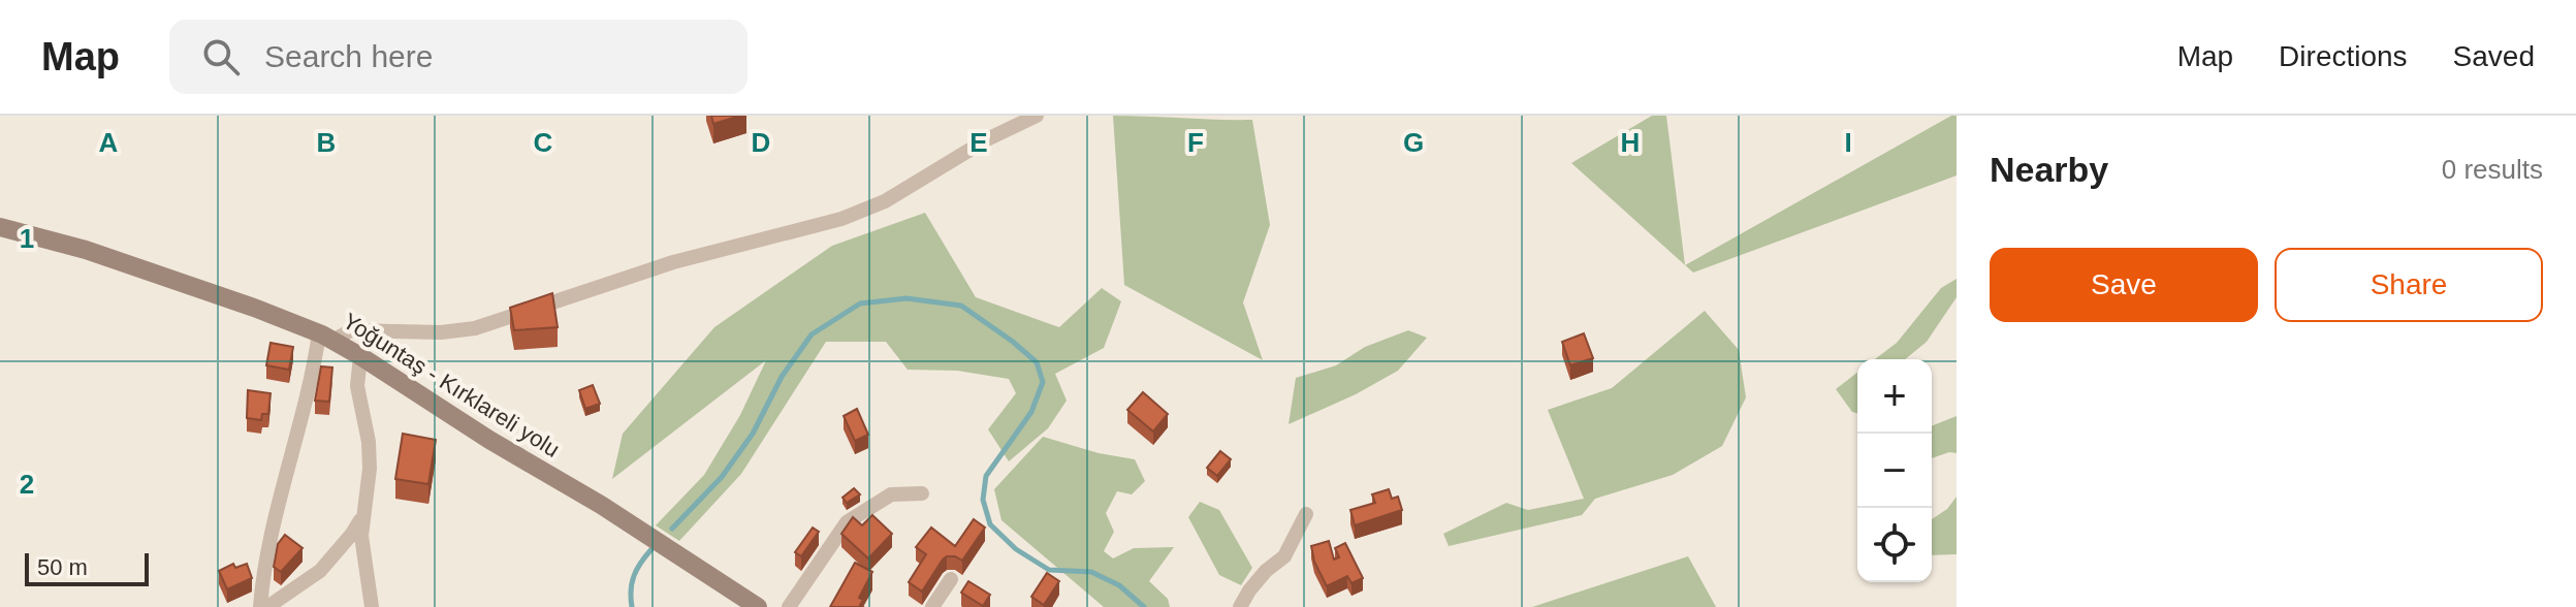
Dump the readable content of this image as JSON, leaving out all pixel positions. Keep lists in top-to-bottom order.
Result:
{
  "streets": {
    "street": ["Yoğuntaş - Kırklareli yolu"]
  },
  "scale_bar": "50 m",
  "page": {
    "header": "Map",
    "search": "Search here",
    "nav": ["Map", "Directions", "Saved"],
    "heading": ["Nearby", "0 results"],
    "buttons": ["Save", "Share"],
    "map_buttons": ["+", "−"],
    "scale": "50 m"
  },
  "grid": {
    "columns": [
      "A",
      "B",
      "C",
      "D",
      "E",
      "F",
      "G",
      "H",
      "I"
    ],
    "rows": ["1", "2"]
  }
}
